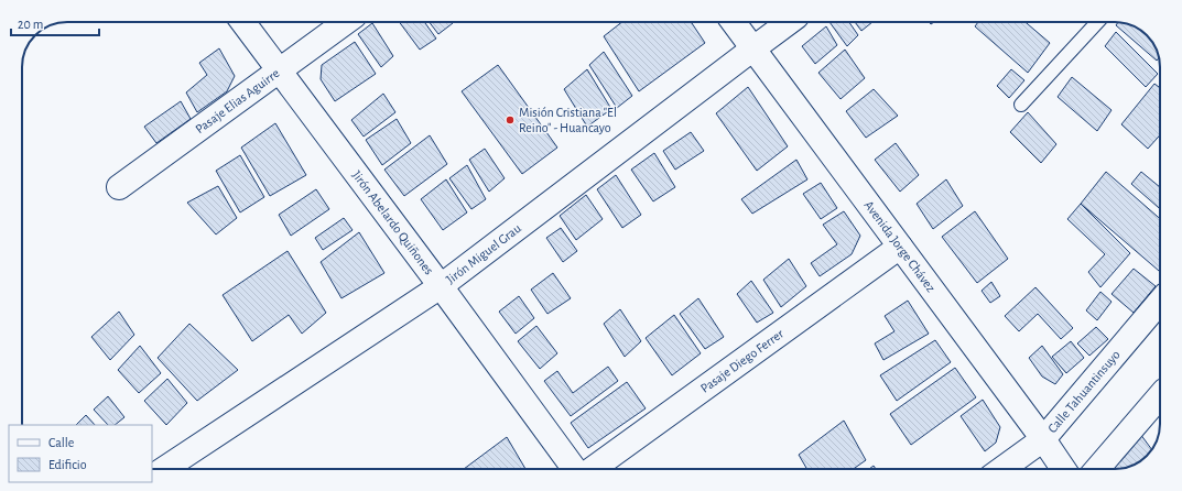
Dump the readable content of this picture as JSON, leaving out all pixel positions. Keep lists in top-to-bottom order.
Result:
{
  "streets": {
    "street": [
      "Pasaje Elias Aguirre",
      "Jirón Abelardo Quiñones",
      "Avenida Jorge Chávez",
      "Jirón Miguel Grau",
      "Pasaje Diego Ferrer",
      "Calle Tahuantinsuyo"
    ]
  },
  "crossings": [
    ["Pasaje Elias Aguirre", "Jirón Abelardo Quiñones"],
    ["Jirón Abelardo Quiñones", "Jirón Miguel Grau"],
    ["Avenida Jorge Chávez", "Jirón Miguel Grau"],
    ["Avenida Jorge Chávez", "Pasaje Diego Ferrer"],
    ["Avenida Jorge Chávez", "Calle Tahuantinsuyo"]
  ],
  "places": ["Misión Cristiana \"El Reino\" - Huancayo"],
  "legend": ["Calle", "Edificio"],
  "scale_bar": "20 m"
}
